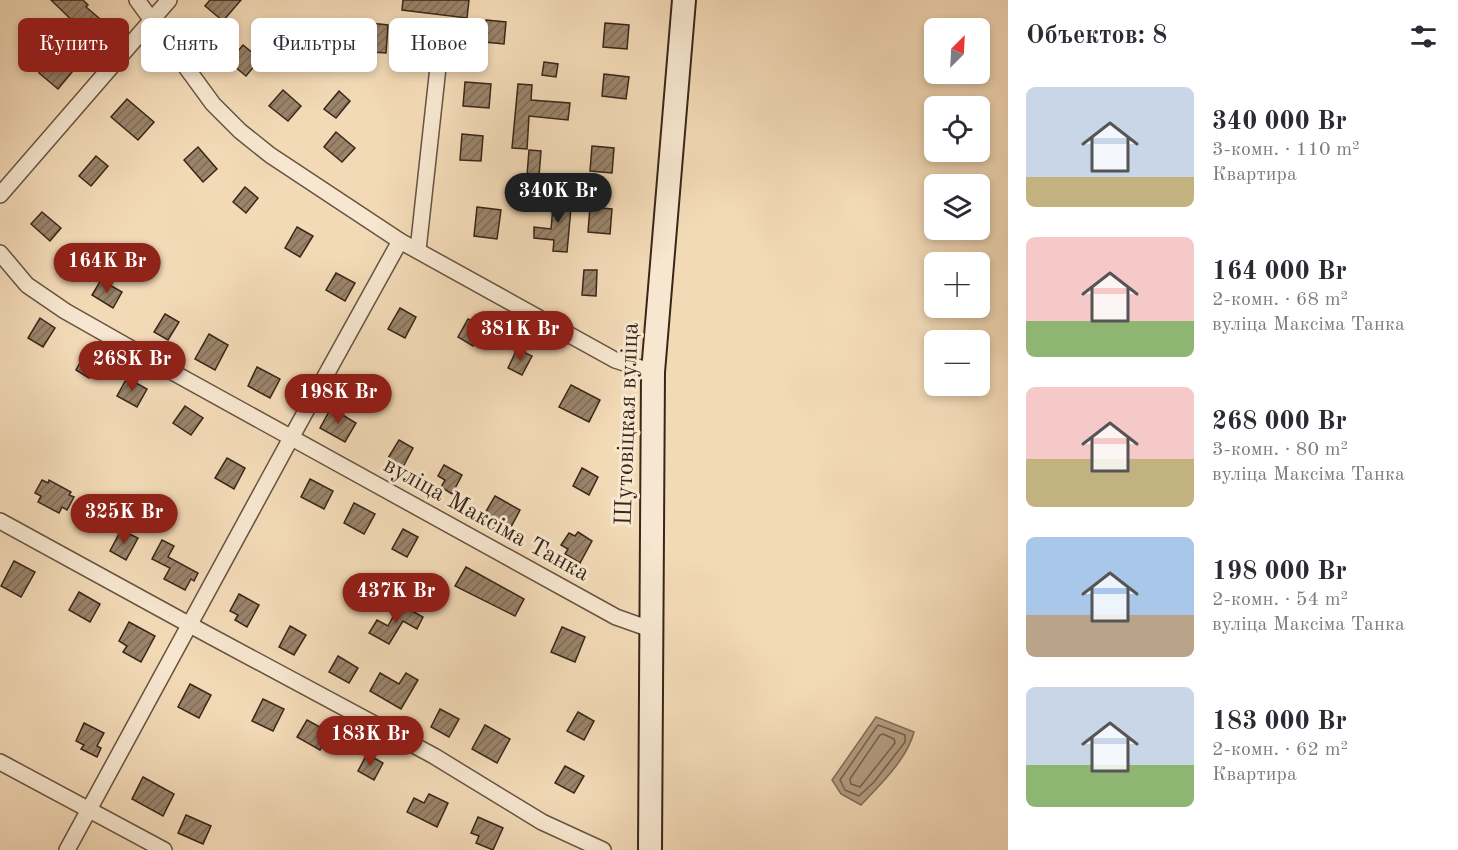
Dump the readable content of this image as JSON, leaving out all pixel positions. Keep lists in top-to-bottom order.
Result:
{
  "streets": {
    "main road": ["Шутовіцкая вуліца"],
    "street": ["вуліца Максіма Танка"]
  },
  "crossings": [
    ["Шутовіцкая вуліца", "вуліца Максіма Танка"]
  ],
  "north": "top right",
  "page": {
    "heading": "Объектов: 8",
    "map_buttons": ["+", "−"],
    "chip": [
      "Купить",
      "Снять",
      "Фильтры",
      "Новое"
    ],
    "list": [
      {
        "name": "340 000 Br",
        "note": "3-комн. · 110 m² · Квартира"
      },
      {
        "name": "164 000 Br",
        "note": "2-комн. · 68 m² · вуліца Максіма Танка"
      },
      {
        "name": "268 000 Br",
        "note": "3-комн. · 80 m² · вуліца Максіма Танка"
      },
      {
        "name": "198 000 Br",
        "note": "2-комн. · 54 m² · вуліца Максіма Танка"
      },
      {
        "name": "183 000 Br",
        "note": "2-комн. · 62 m² · Квартира"
      }
    ],
    "price": [
      "340K Br",
      "164K Br",
      "381K Br",
      "268K Br",
      "198K Br",
      "325K Br",
      "437K Br",
      "183K Br"
    ]
  }
}
